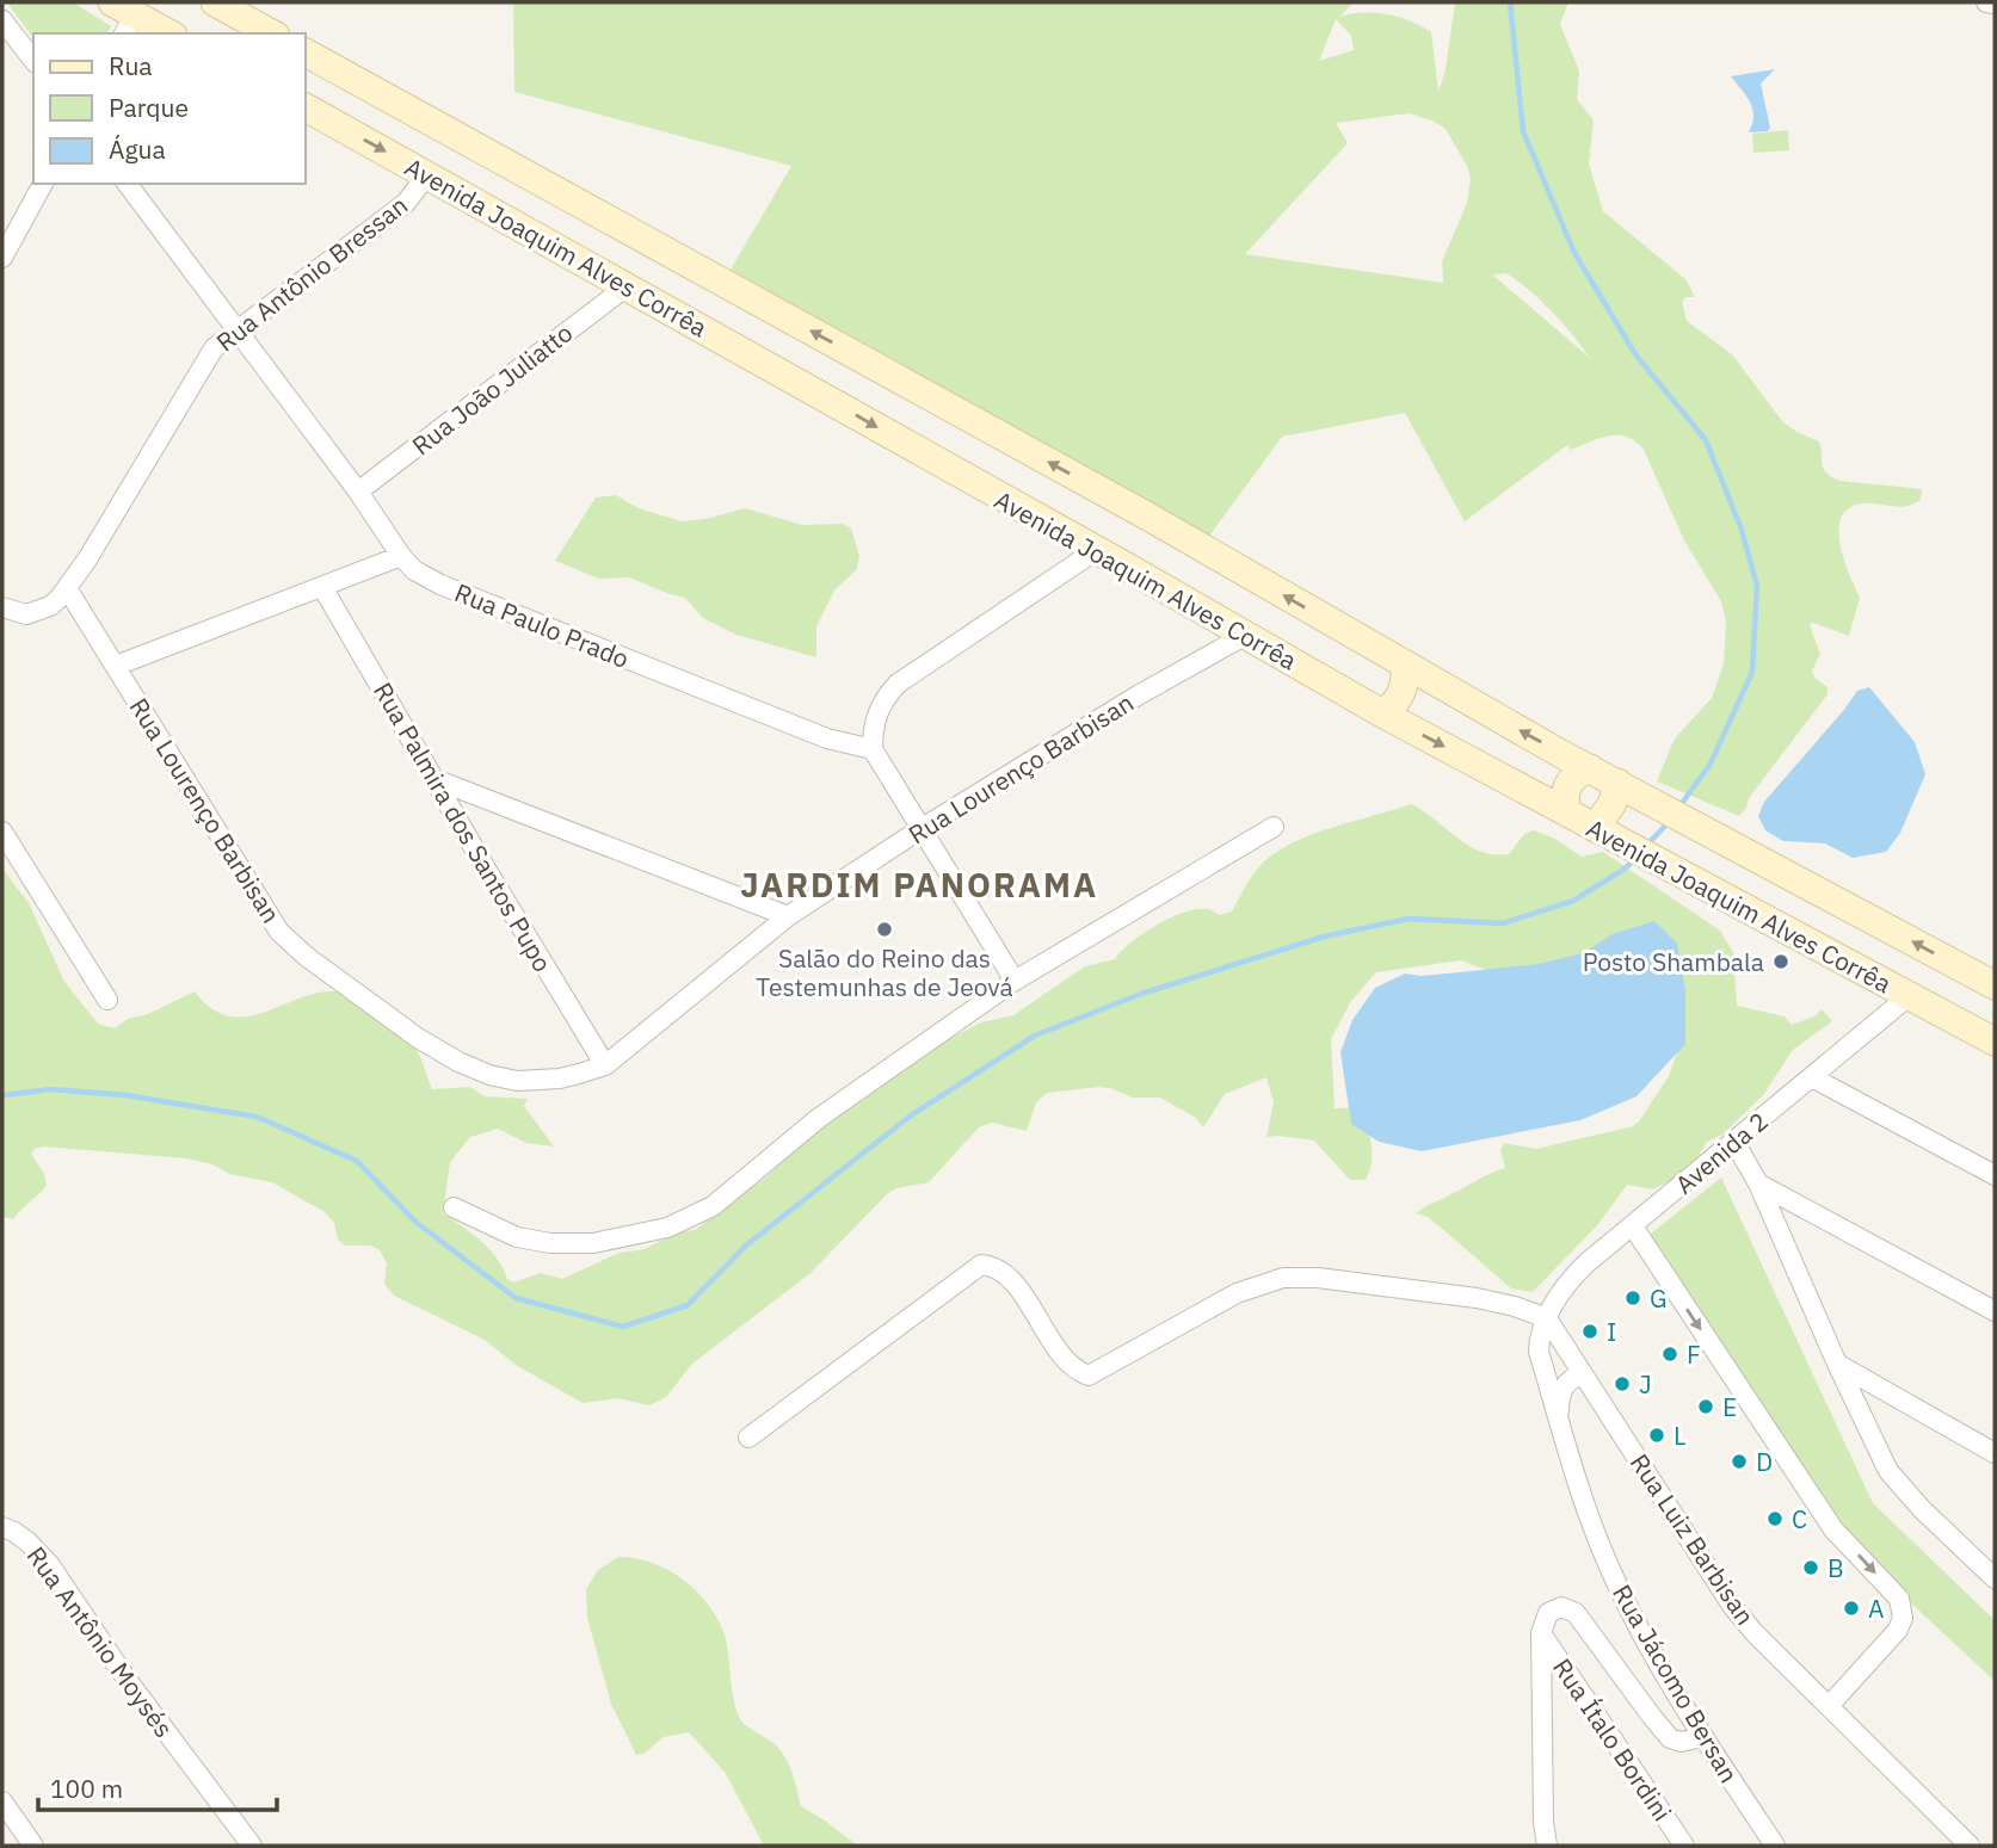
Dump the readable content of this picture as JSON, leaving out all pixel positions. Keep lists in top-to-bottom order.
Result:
{
  "streets": {
    "main road": ["Avenida Joaquim Alves Corrêa"],
    "street": [
      "Rua Antônio Bressan",
      "Rua João Juliatto",
      "Rua Paulo Prado",
      "Rua Lourenço Barbisan",
      "Rua Palmira dos Santos Pupo",
      "Avenida 2",
      "Rua Luiz Barbisan",
      "Rua Antônio Moysés",
      "Rua Jácomo Bersan",
      "Rua Ítalo Bordini"
    ]
  },
  "crossings": [
    ["Avenida Joaquim Alves Corrêa", "Rua Antônio Bressan"],
    ["Avenida Joaquim Alves Corrêa", "Rua João Juliatto"],
    ["Avenida Joaquim Alves Corrêa", "Rua Lourenço Barbisan"],
    ["Avenida Joaquim Alves Corrêa", "Avenida 2"],
    ["Rua Antônio Bressan", "Rua Paulo Prado"],
    ["Rua Antônio Bressan", "Rua Lourenço Barbisan"],
    ["Rua João Juliatto", "Rua Paulo Prado"],
    ["Rua Lourenço Barbisan", "Rua Palmira dos Santos Pupo"],
    ["Avenida 2", "Rua Luiz Barbisan"],
    ["Avenida 2", "Rua Jácomo Bersan"],
    ["Rua Luiz Barbisan", "Rua Jácomo Bersan"]
  ],
  "districts": ["JARDIM PANORAMA"],
  "places": [
    "Salão do Reino das Testemunhas de Jeová",
    "Posto Shambala",
    "G",
    "I",
    "F",
    "J",
    "E",
    "L",
    "D",
    "C",
    "B",
    "A"
  ],
  "legend": ["Rua", "Parque", "Água"],
  "scale_bar": "100 m"
}
